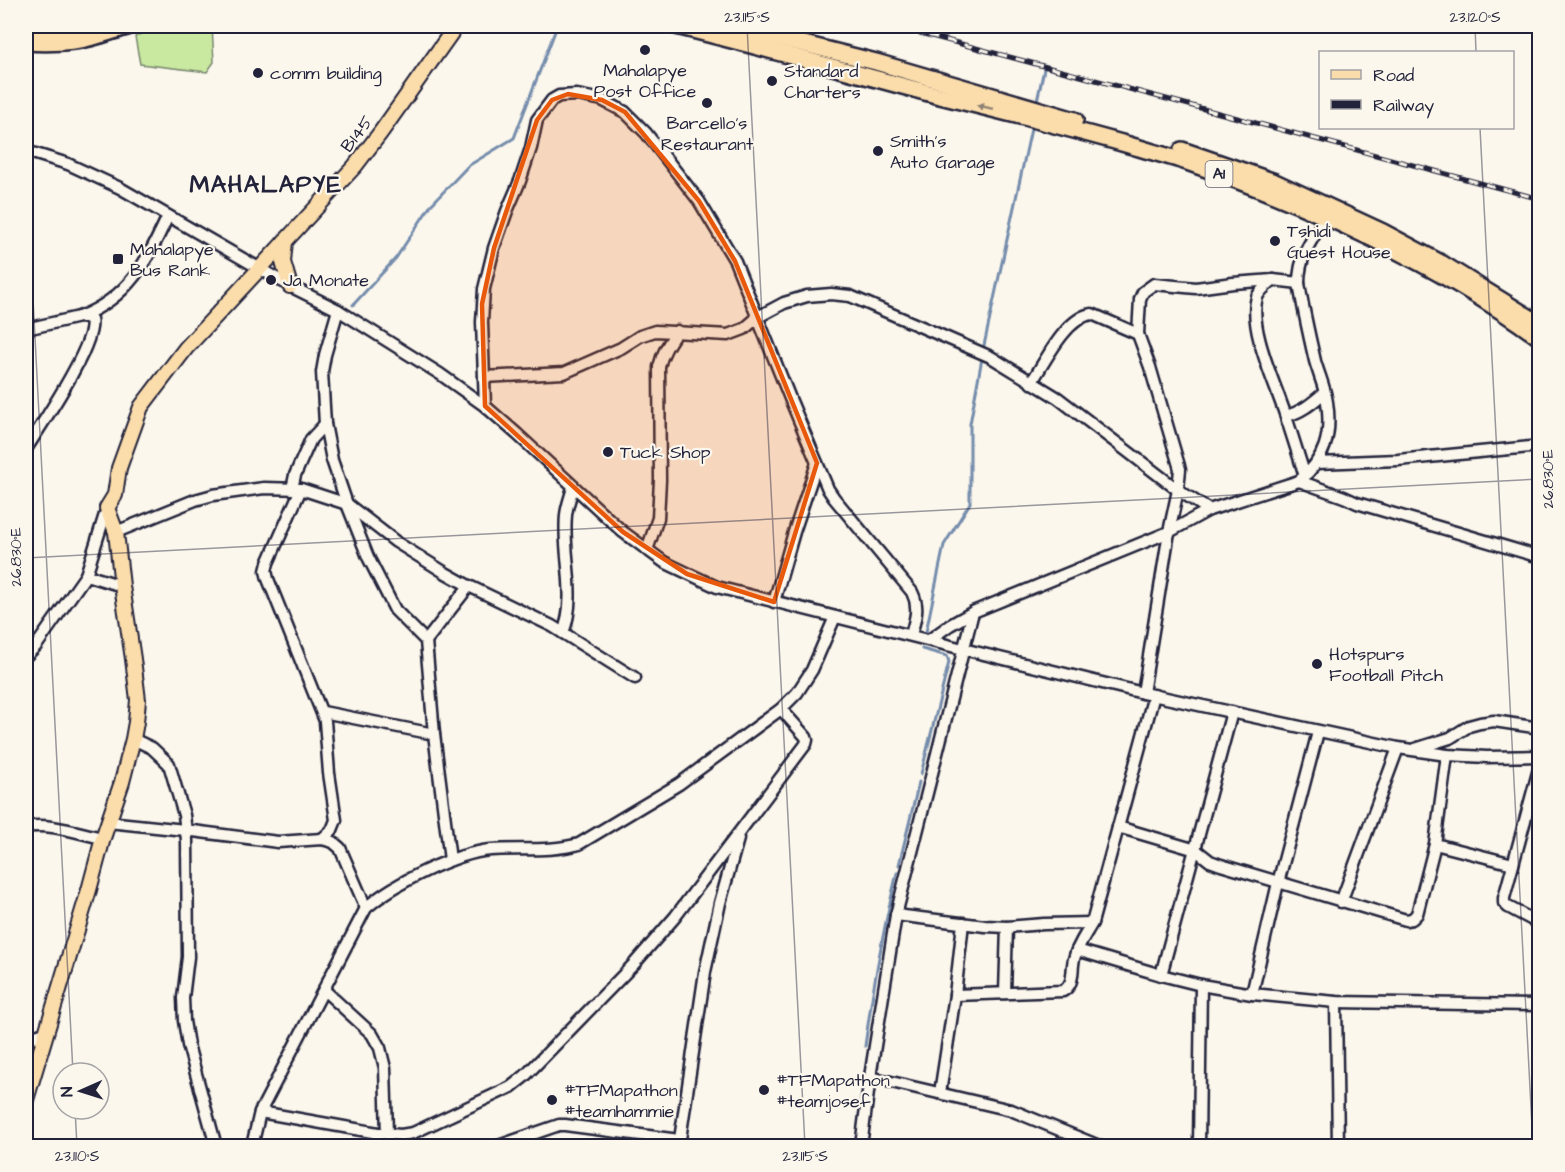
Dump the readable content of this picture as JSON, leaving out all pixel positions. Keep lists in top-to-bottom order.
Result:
{
  "streets": {
    "highway": ["A1"],
    "main road": ["B145"]
  },
  "districts": ["MAHALAPYE"],
  "places": {
    "other": [
      "Mahalapye Post Office",
      "comm building",
      "Standard Charters",
      "Barcello's Restaurant",
      "Smith's Auto Garage",
      "Tshidi Guest House",
      "Ja Monate",
      "Tuck Shop",
      "Hotspurs Football Pitch",
      "#TFMapathon #teamjosef",
      "#TFMapathon #teamhammie"
    ],
    "transit": ["Mahalapye Bus Rank"]
  },
  "legend": ["Road", "Railway"],
  "north": "left",
  "coordinates": [
    "23.115°S",
    "23.120°S",
    "26.830°E",
    "23.110°S"
  ]
}
